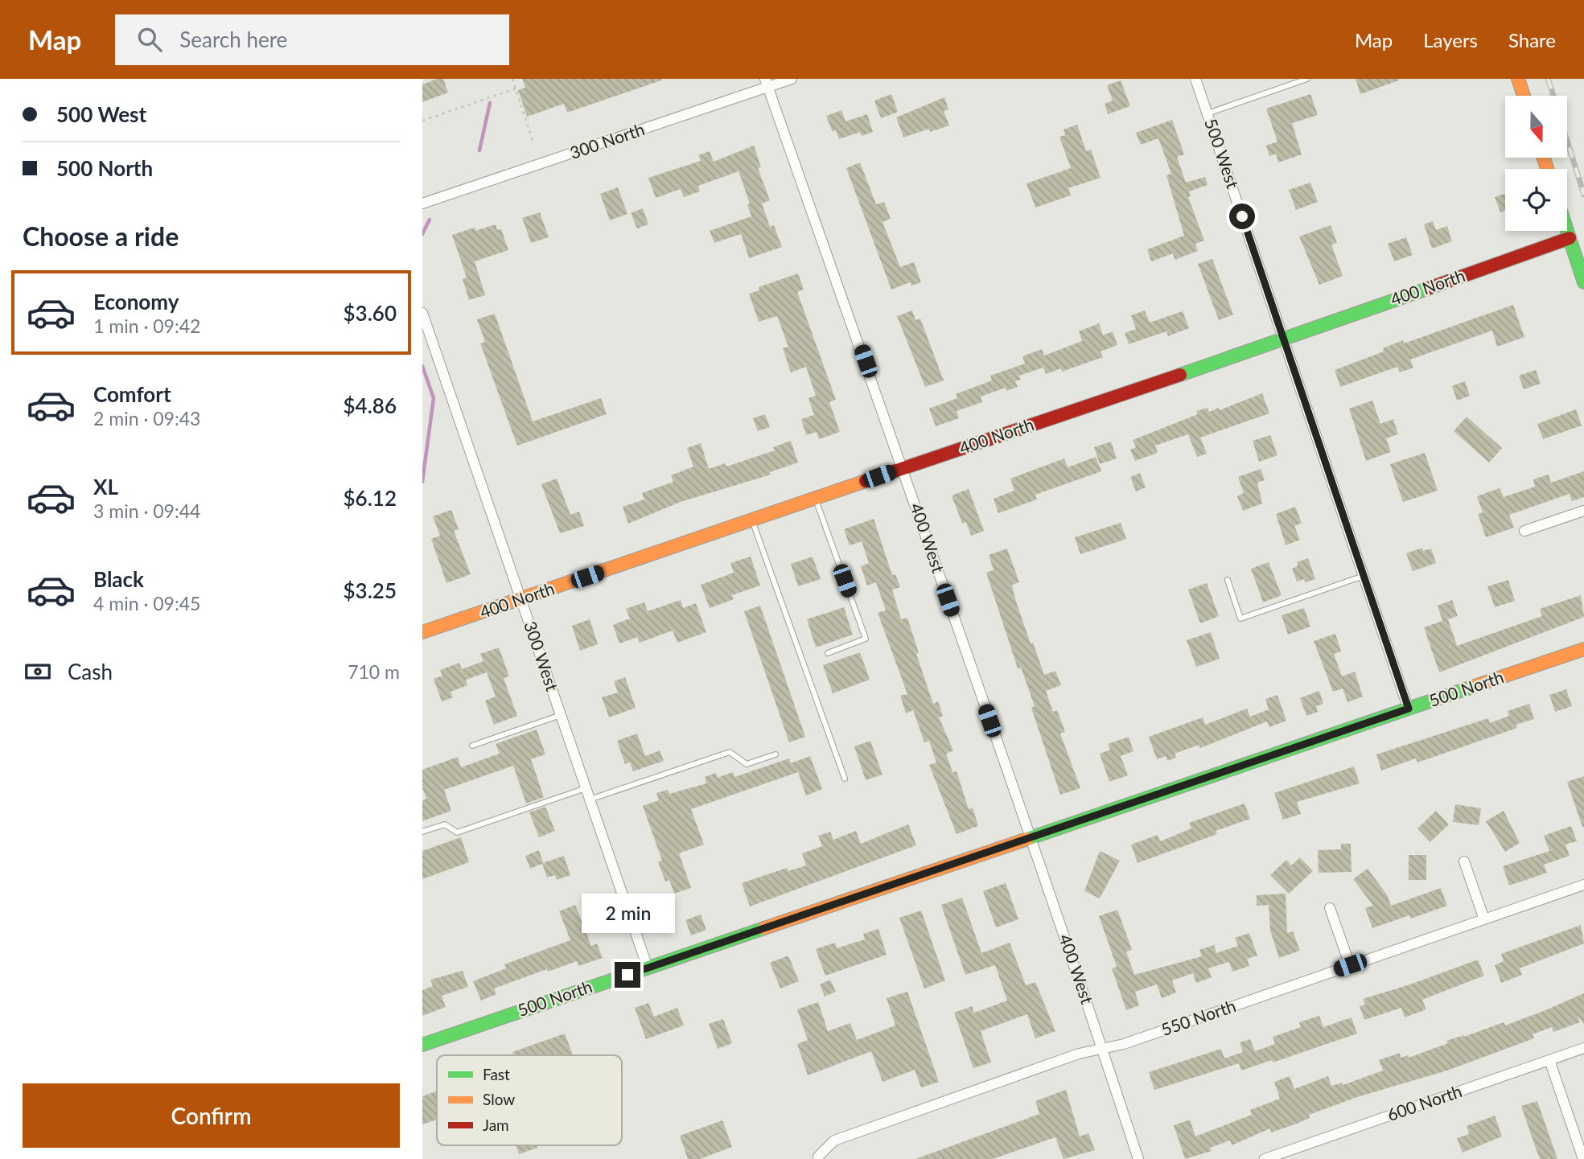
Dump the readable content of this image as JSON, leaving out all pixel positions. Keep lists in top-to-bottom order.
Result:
{
  "streets": {
    "street": [
      "300 North",
      "500 West",
      "400 North",
      "400 West",
      "300 West",
      "500 North",
      "550 North",
      "600 North"
    ]
  },
  "crossings": [
    ["300 North", "400 West"],
    ["500 West", "400 North"],
    ["500 West", "500 North"],
    ["400 North", "400 West"],
    ["400 North", "300 West"],
    ["400 West", "500 North"],
    ["400 West", "550 North"],
    ["300 West", "500 North"]
  ],
  "legend": ["Fast", "Slow", "Jam"],
  "north": "bottom",
  "page": {
    "header": "Map",
    "search": "Search here",
    "nav": ["Map", "Layers", "Share"],
    "banner": ["500 West", "500 North"],
    "heading": "Choose a ride",
    "list": [
      {
        "name": "Economy",
        "note": "1 min · 09:42",
        "value": "$3.60"
      },
      {
        "name": "Comfort",
        "note": "2 min · 09:43",
        "value": "$4.86"
      },
      {
        "name": "XL",
        "note": "3 min · 09:44",
        "value": "$6.12"
      },
      {
        "name": "Black",
        "note": "4 min · 09:45",
        "value": "$3.25"
      }
    ],
    "pay": ["Cash", "710 m"],
    "bubble": "2 min",
    "buttons": "Confirm"
  }
}
